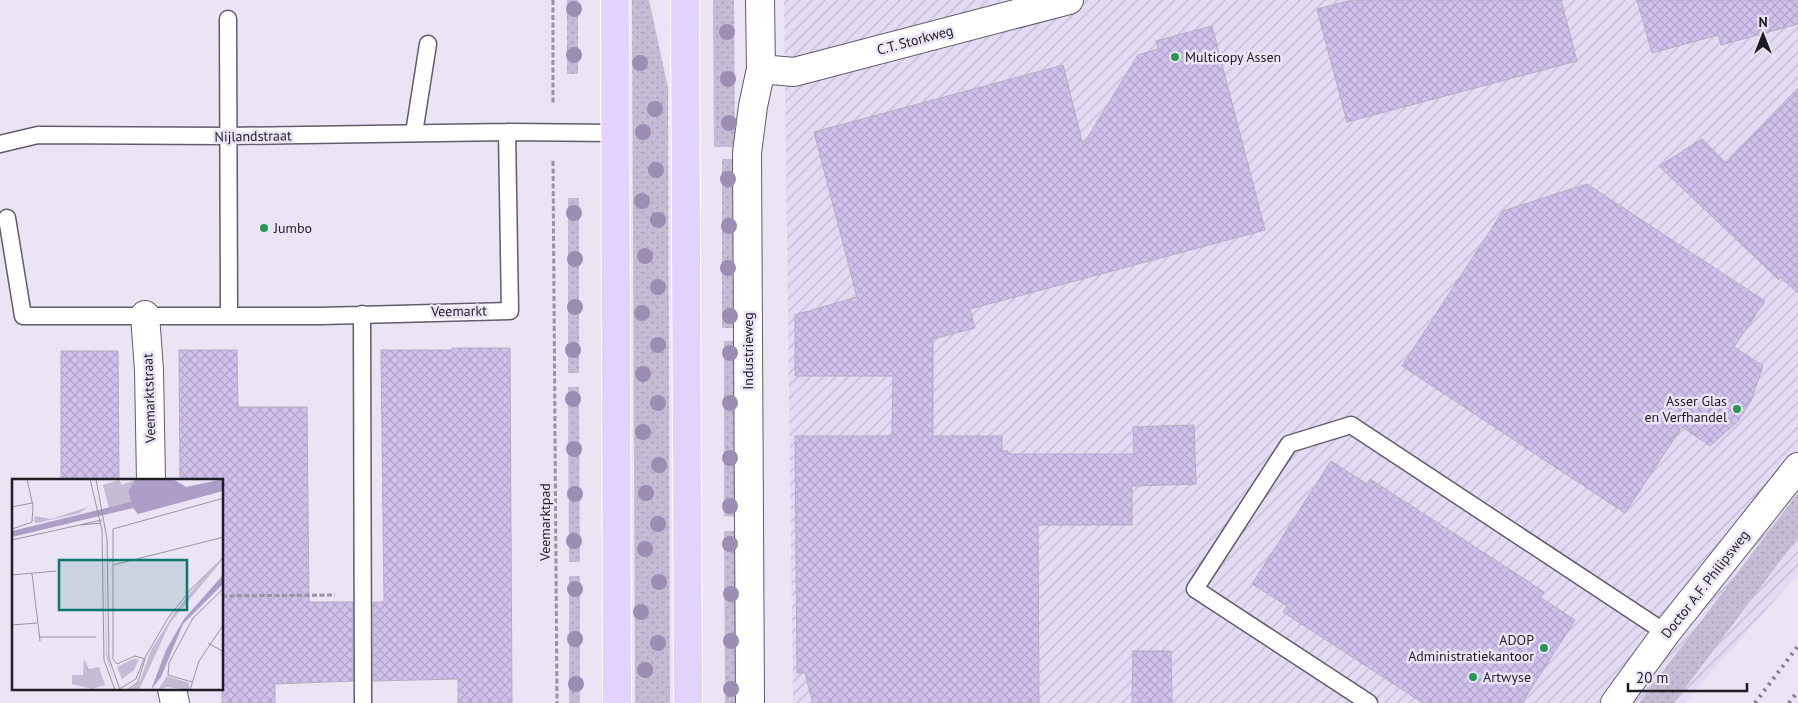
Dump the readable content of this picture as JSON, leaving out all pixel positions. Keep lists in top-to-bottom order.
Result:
{
  "streets": {
    "street": [
      "C.T. Storkweg",
      "Industrieweg",
      "Veemarktstraat",
      "Doctor A.F. Philipsweg"
    ],
    "lane": ["Nijlandstraat", "Veemarkt"],
    "path": ["Veemarktpad"]
  },
  "crossings": [
    ["C.T. Storkweg", "Industrieweg"],
    ["Nijlandstraat", "Veemarkt"],
    ["Nijlandstraat", "Veemarktpad"],
    ["Veemarkt", "Veemarktstraat"]
  ],
  "places": [
    "Multicopy Assen",
    "Jumbo",
    "Asser Glas en Verfhandel",
    "ADOP Administratiekantoor",
    "Artwyse"
  ],
  "scale_bar": "20 m",
  "north": "top"
}
